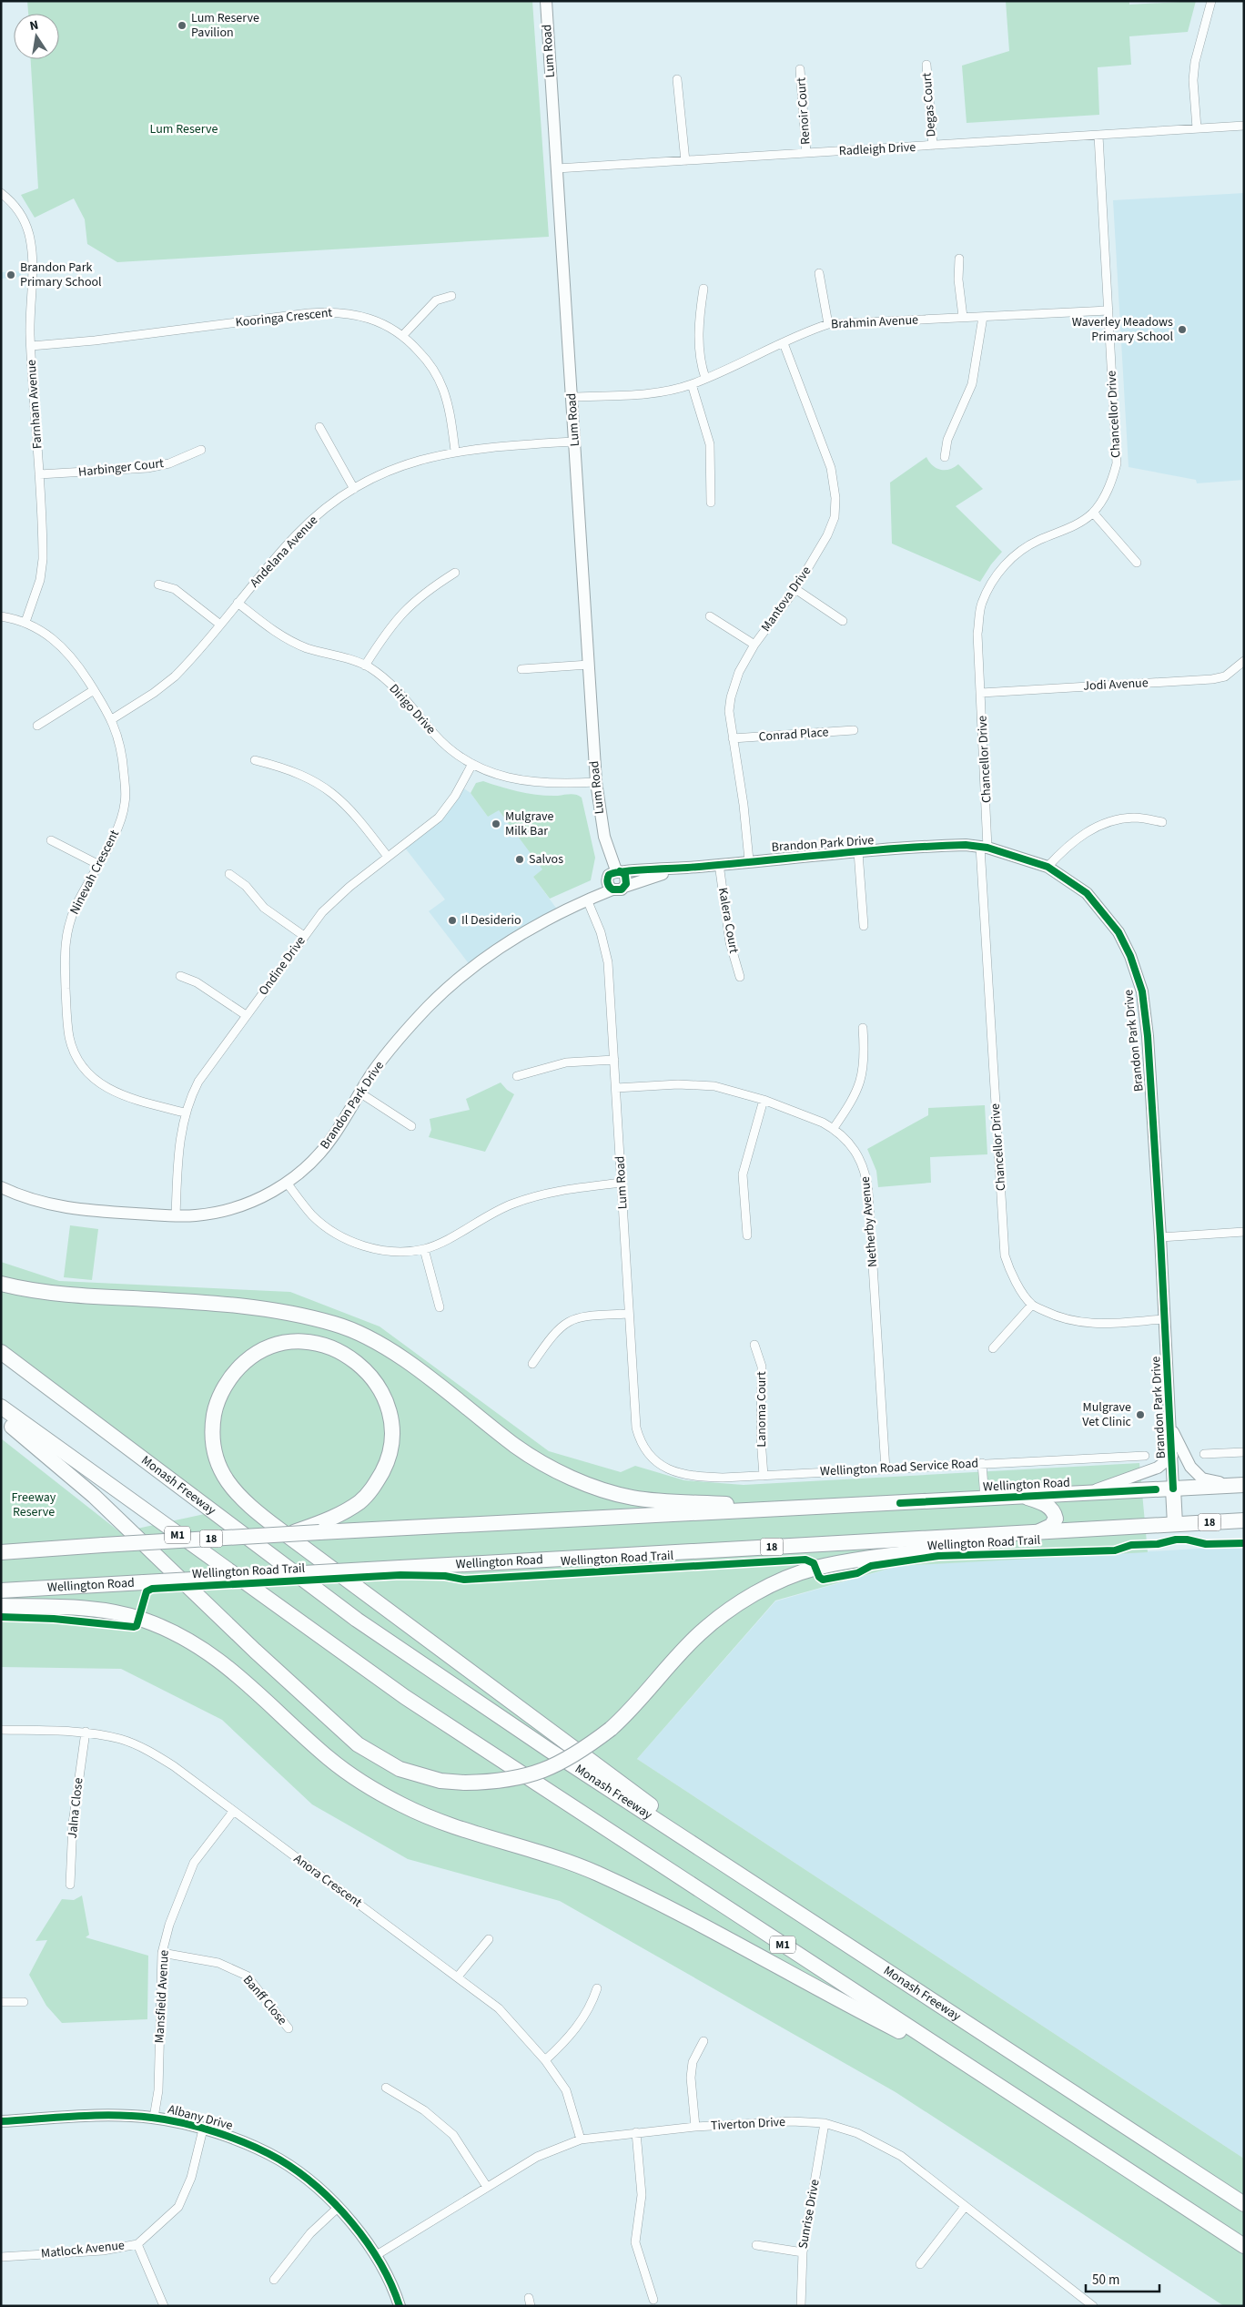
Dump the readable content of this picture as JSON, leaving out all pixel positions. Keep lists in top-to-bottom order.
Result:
{
  "streets": {
    "highway": [
      "Monash Freeway",
      "Wellington Road",
      "18",
      "M1"
    ],
    "street": [
      "Lum Road",
      "Degas Court",
      "Renoir Court",
      "Radleigh Drive",
      "Kooringa Crescent",
      "Brahmin Avenue",
      "Farnham Avenue",
      "Chancellor Drive",
      "Harbinger Court",
      "Andelana Avenue",
      "Mantova Drive",
      "Jodi Avenue",
      "Dirigo Drive",
      "Conrad Place",
      "Brandon Park Drive",
      "Ninevah Crescent",
      "Kalera Court",
      "Ondine Drive",
      "Netherby Avenue",
      "Lanoma Court",
      "Wellington Road Service Road",
      "Jalna Close",
      "Anora Crescent",
      "Mansfield Avenue",
      "Banff Close",
      "Albany Drive",
      "Tiverton Drive",
      "Sunrise Drive",
      "Matlock Avenue"
    ],
    "cycle path": ["Wellington Road Trail"]
  },
  "crossings": [
    ["Lum Road", "Radleigh Drive"],
    ["Lum Road", "Brahmin Avenue"],
    ["Lum Road", "Andelana Avenue"],
    ["Lum Road", "Dirigo Drive"],
    ["Lum Road", "Brandon Park Drive"],
    ["Lum Road", "Netherby Avenue"],
    ["Lum Road", "Wellington Road Service Road"],
    ["Degas Court", "Radleigh Drive"],
    ["Renoir Court", "Radleigh Drive"],
    ["Radleigh Drive", "Chancellor Drive"],
    ["Kooringa Crescent", "Farnham Avenue"],
    ["Kooringa Crescent", "Andelana Avenue"],
    ["Brahmin Avenue", "Chancellor Drive"],
    ["Brahmin Avenue", "Mantova Drive"],
    ["Farnham Avenue", "Harbinger Court"],
    ["Farnham Avenue", "Ninevah Crescent"],
    ["Chancellor Drive", "Jodi Avenue"],
    ["Chancellor Drive", "Brandon Park Drive"],
    ["Andelana Avenue", "Dirigo Drive"],
    ["Andelana Avenue", "Ninevah Crescent"],
    ["Mantova Drive", "Conrad Place"],
    ["Mantova Drive", "Brandon Park Drive"],
    ["Dirigo Drive", "Ondine Drive"],
    ["Brandon Park Drive", "Kalera Court"],
    ["Brandon Park Drive", "Ondine Drive"],
    ["Brandon Park Drive", "Wellington Road"],
    ["Ninevah Crescent", "Ondine Drive"],
    ["Netherby Avenue", "Wellington Road Service Road"],
    ["Lanoma Court", "Wellington Road Service Road"],
    ["Jalna Close", "Anora Crescent"],
    ["Anora Crescent", "Mansfield Avenue"],
    ["Anora Crescent", "Tiverton Drive"],
    ["Mansfield Avenue", "Banff Close"],
    ["Mansfield Avenue", "Albany Drive"],
    ["Albany Drive", "Tiverton Drive"],
    ["Albany Drive", "Matlock Avenue"],
    ["Tiverton Drive", "Sunrise Drive"]
  ],
  "parks": ["Lum Reserve", "Freeway Reserve"],
  "places": [
    "Lum Reserve Pavilion",
    "Brandon Park Primary School",
    "Waverley Meadows Primary School",
    "Mulgrave Milk Bar",
    "Salvos",
    "Il Desiderio",
    "Mulgrave Vet Clinic"
  ],
  "scale_bar": "50 m",
  "north": "top"
}
